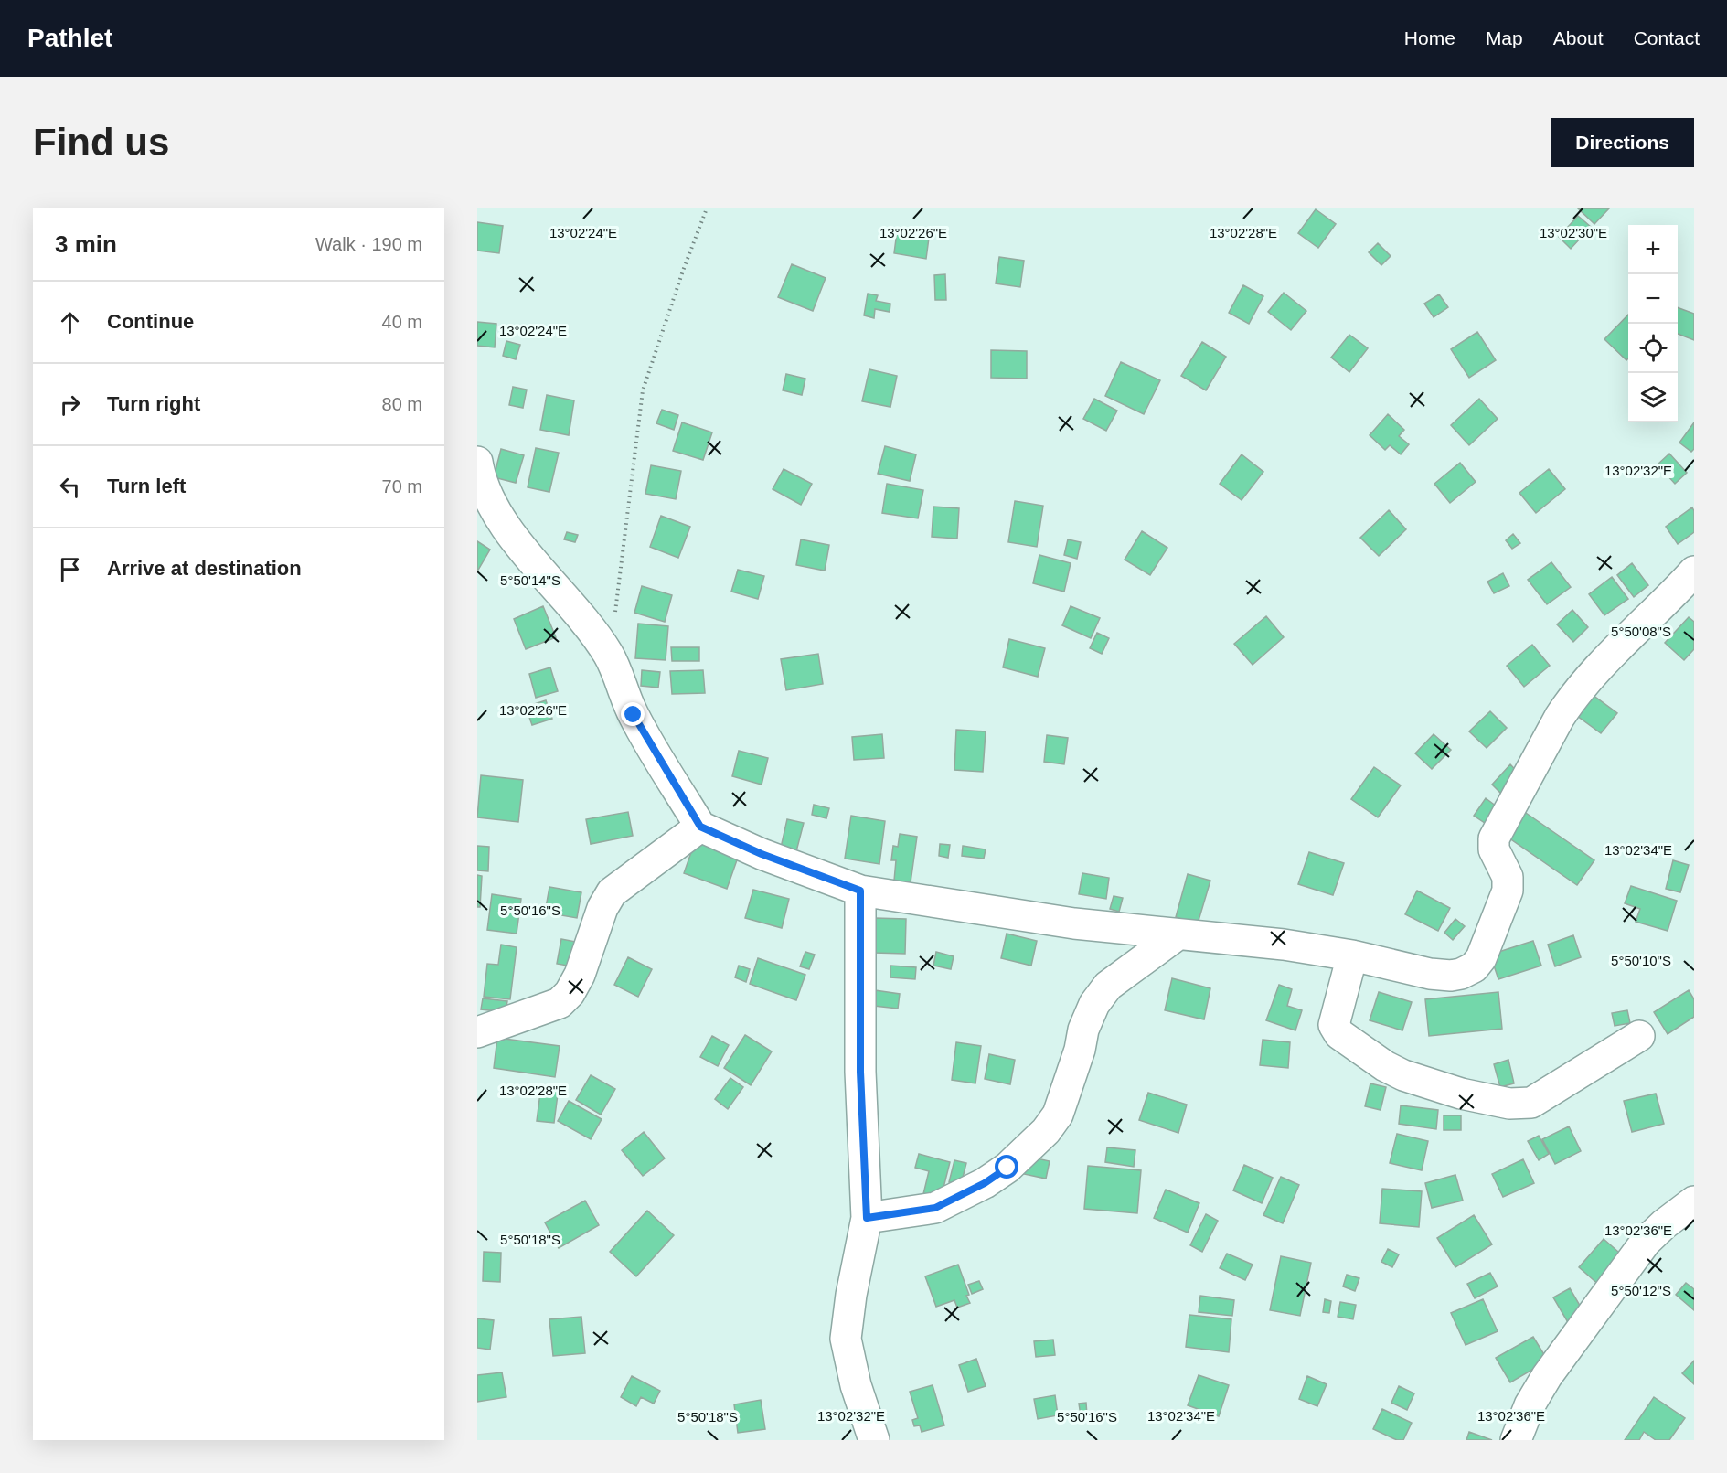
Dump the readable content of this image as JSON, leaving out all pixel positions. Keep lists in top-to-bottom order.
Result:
{
  "page": {
    "header": "Pathlet",
    "nav": [
      "Home",
      "Map",
      "About",
      "Contact"
    ],
    "buttons": "Directions",
    "title": "Find us",
    "heading": ["3 min", "Walk · 190 m"],
    "map_buttons": ["+", "−"],
    "list": [
      ["Continue", "40 m"],
      ["Turn right", "80 m"],
      ["Turn left", "70 m"],
      "Arrive at destination"
    ]
  },
  "coordinates": [
    "13°02'24\"E",
    "13°02'26\"E",
    "13°02'28\"E",
    "13°02'30\"E",
    "13°02'32\"E",
    "5°50'14\"S",
    "5°50'08\"S",
    "13°02'34\"E",
    "5°50'16\"S",
    "5°50'10\"S",
    "13°02'36\"E",
    "5°50'18\"S",
    "5°50'12\"S"
  ]
}
